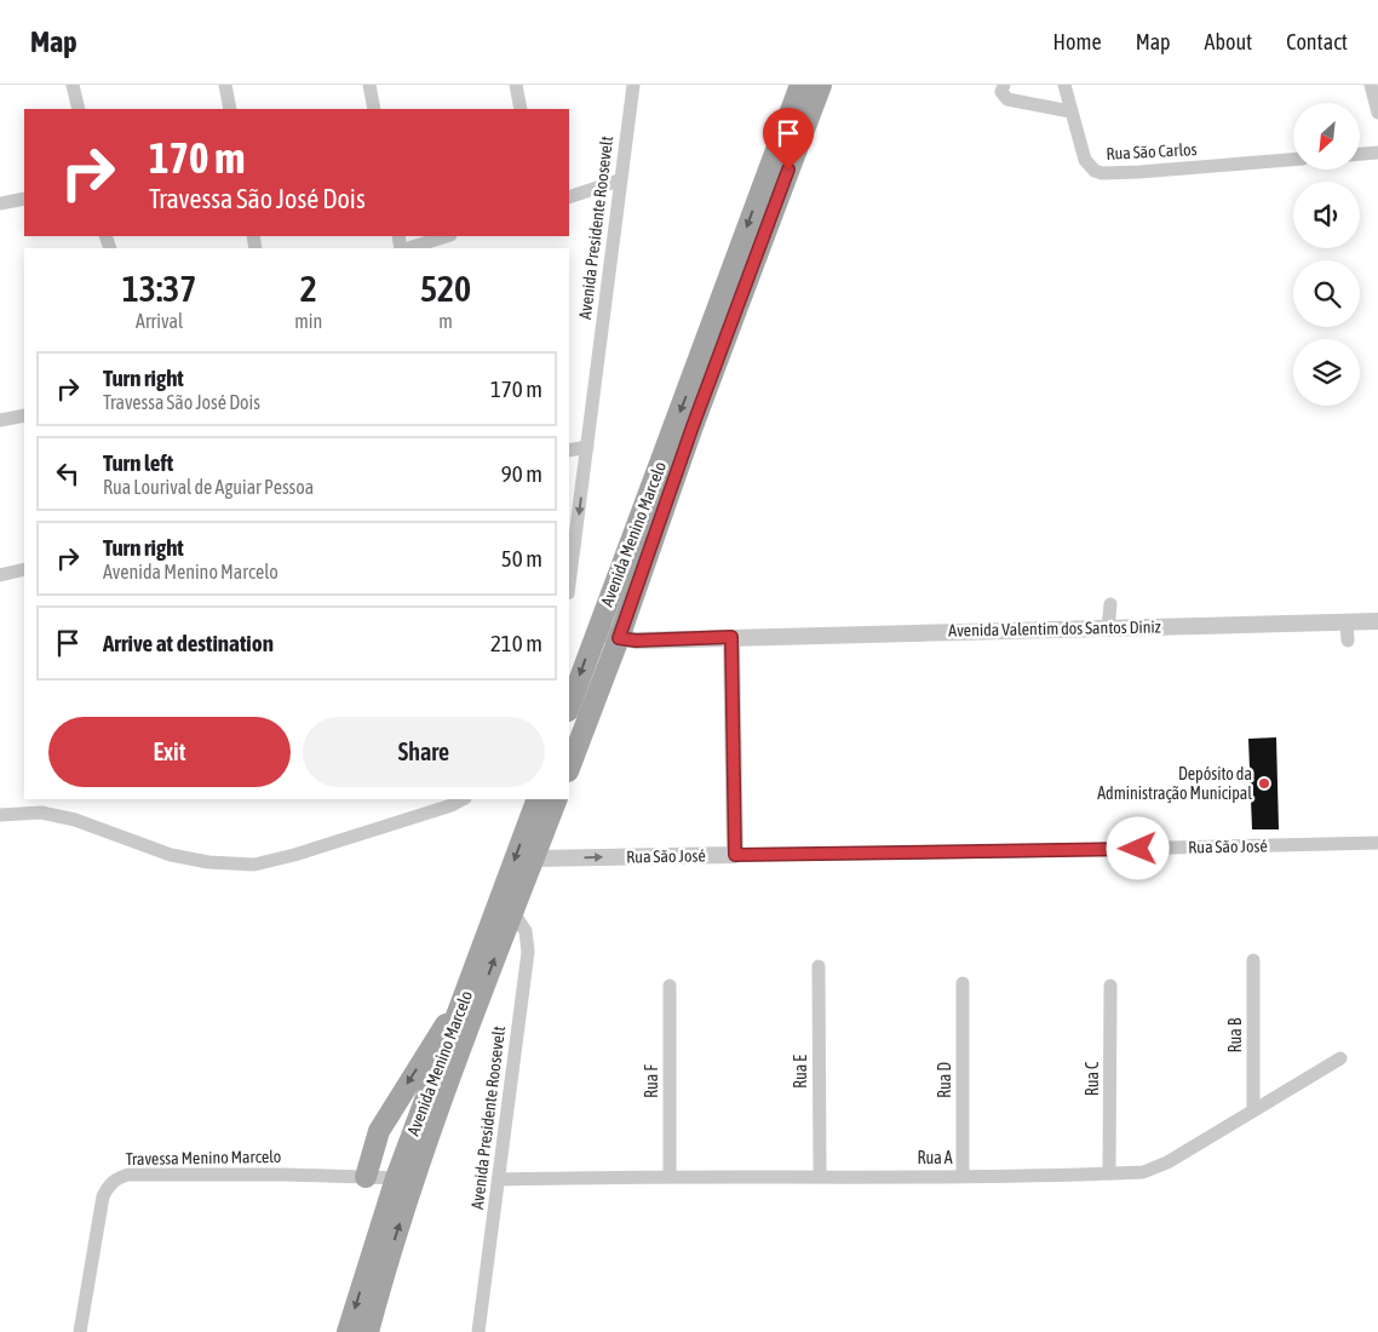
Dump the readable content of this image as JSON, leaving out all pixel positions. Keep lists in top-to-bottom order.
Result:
{
  "streets": {
    "main road": ["Avenida Menino Marcelo"],
    "street": [
      "Rua São Carlos",
      "Avenida Presidente Roosevelt",
      "Avenida Valentim dos Santos Diniz",
      "Rua São José",
      "Rua B",
      "Rua E",
      "Rua C",
      "Rua D",
      "Rua F",
      "Travessa Menino Marcelo",
      "Rua A"
    ]
  },
  "crossings": [
    ["Avenida Presidente Roosevelt", "Avenida Menino Marcelo"],
    ["Avenida Presidente Roosevelt", "Rua A"],
    ["Avenida Menino Marcelo", "Avenida Valentim dos Santos Diniz"],
    ["Avenida Menino Marcelo", "Rua São José"],
    ["Avenida Menino Marcelo", "Travessa Menino Marcelo"],
    ["Rua B", "Rua A"],
    ["Rua E", "Rua A"],
    ["Rua C", "Rua A"],
    ["Rua D", "Rua A"],
    ["Rua F", "Rua A"]
  ],
  "places": ["Depósito da Administração Municipal"],
  "north": "bottom left",
  "page": {
    "header": "Map",
    "nav": [
      "Home",
      "Map",
      "About",
      "Contact"
    ],
    "turn": ["170 m", "Travessa São José Dois"],
    "eta": [
      "13:37",
      "Arrival",
      "2",
      "min",
      "520",
      "m"
    ],
    "list": [
      {
        "name": "Turn right",
        "note": "Travessa São José Dois",
        "value": "170 m"
      },
      {
        "name": "Turn left",
        "note": "Rua Lourival de Aguiar Pessoa",
        "value": "90 m"
      },
      {
        "name": "Turn right",
        "note": "Avenida Menino Marcelo",
        "value": "50 m"
      },
      {
        "name": "Arrive at destination",
        "value": "210 m"
      }
    ],
    "buttons": ["Exit", "Share"]
  }
}
